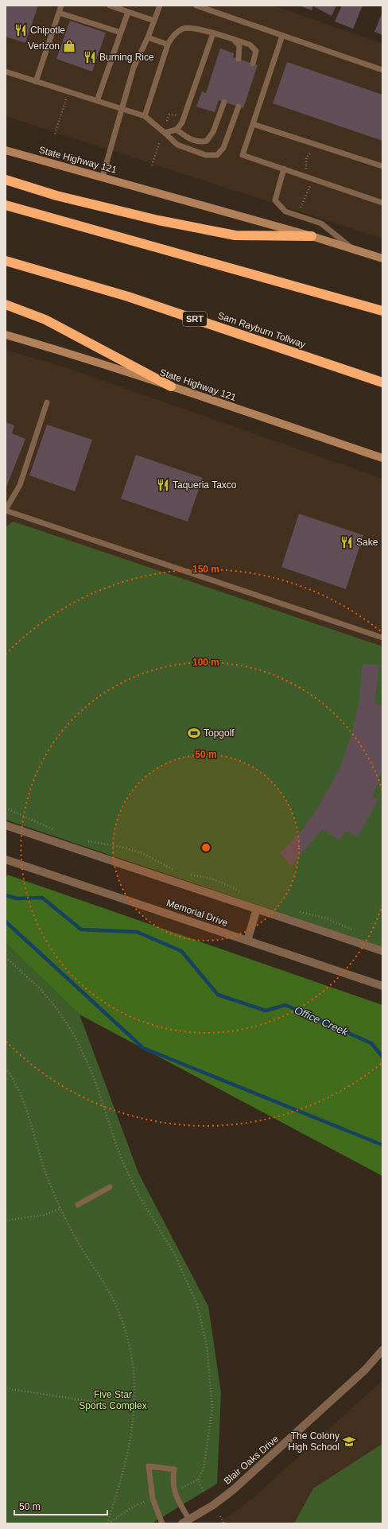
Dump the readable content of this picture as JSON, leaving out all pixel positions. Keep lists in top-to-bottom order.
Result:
{
  "streets": {
    "highway": ["SRT", "Sam Rayburn Tollway"],
    "main road": ["State Highway 121"],
    "street": ["Memorial Drive", "Blair Oaks Drive"]
  },
  "water": ["Office Creek"],
  "parks": ["Five Star Sports Complex"],
  "places": {
    "restaurant": [
      "Chipotle",
      "Burning Rice",
      "Taqueria Taxco",
      "Sake"
    ],
    "shop": ["Verizon"],
    "sports": ["Topgolf"],
    "school or university": ["The Colony High School"]
  },
  "scale_bar": "50 m",
  "rings": ["150 m", "100 m", "50 m"]
}
